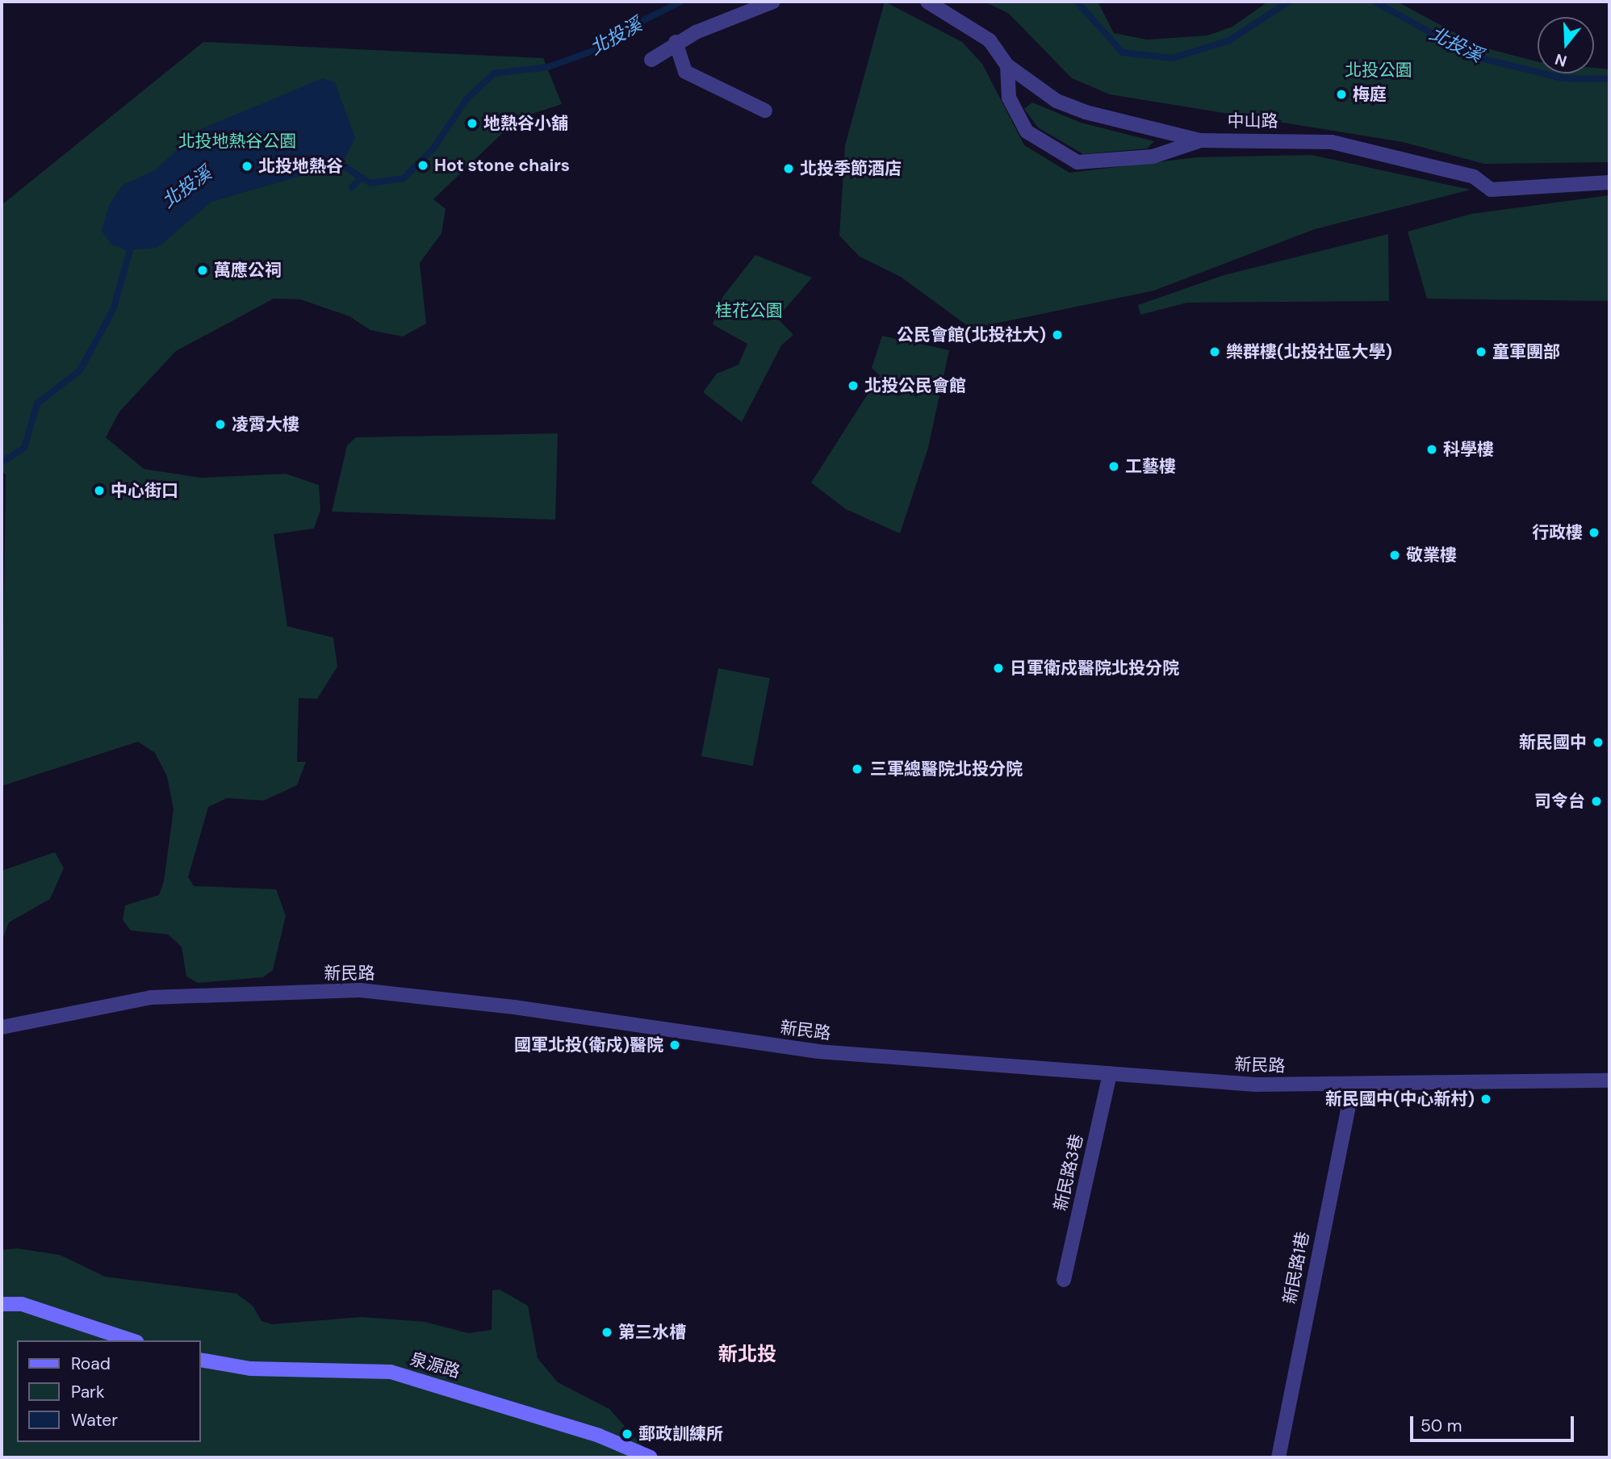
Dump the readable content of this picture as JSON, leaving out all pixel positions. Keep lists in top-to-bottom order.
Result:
{
  "streets": {
    "street": [
      "中山路",
      "新民路",
      "新民路3巷",
      "新民路1巷",
      "泉源路"
    ]
  },
  "crossings": [
    ["新民路", "新民路3巷"],
    ["新民路", "新民路1巷"]
  ],
  "districts": ["新北投"],
  "water": ["北投溪"],
  "parks": ["北投公園", "北投地熱谷公園", "桂花公園"],
  "places": [
    "梅庭",
    "地熱谷小舖",
    "Hot stone chairs",
    "北投地熱谷",
    "北投季節酒店",
    "萬應公祠",
    "公民會館(北投社大)",
    "樂群樓(北投社區大學)",
    "童軍團部",
    "北投公民會館",
    "凌霄大樓",
    "科學樓",
    "工藝樓",
    "中心街口",
    "行政樓",
    "敬業樓",
    "日軍衛戍醫院北投分院",
    "新民國中",
    "三軍總醫院北投分院",
    "司令台",
    "國軍北投(衛戍)醫院",
    "新民國中(中心新村)",
    "第三水槽",
    "郵政訓練所"
  ],
  "legend": ["Road", "Park", "Water"],
  "scale_bar": "50 m",
  "north": "bottom"
}
